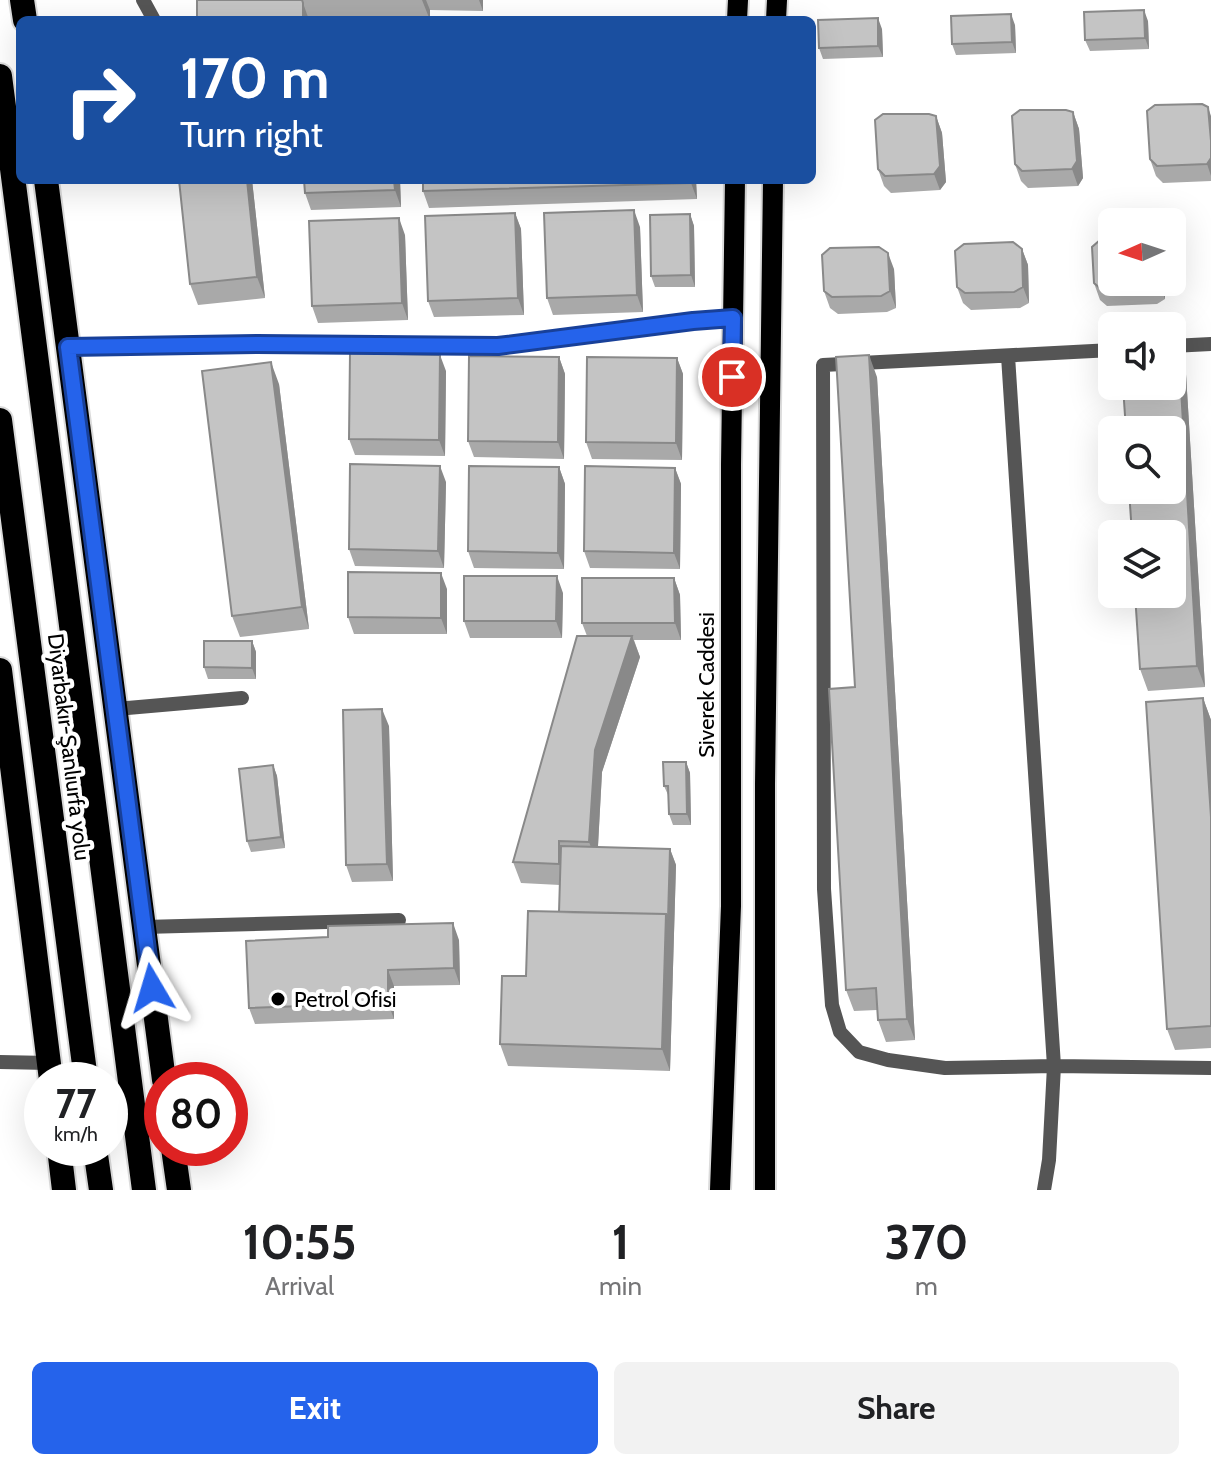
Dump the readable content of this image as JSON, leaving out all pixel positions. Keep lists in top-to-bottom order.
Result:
{
  "streets": {
    "highway": ["Diyarbakır-Şanlıurfa yolu"],
    "main road": ["Siverek Caddesi"]
  },
  "places": ["Petrol Ofisi"],
  "north": "left",
  "page": {
    "turn": ["170 m", "Turn right"],
    "speed": "77 km/h",
    "limit": "80",
    "eta": [
      "10:55",
      "Arrival",
      "1",
      "min",
      "370",
      "m"
    ],
    "buttons": ["Exit", "Share"]
  }
}
